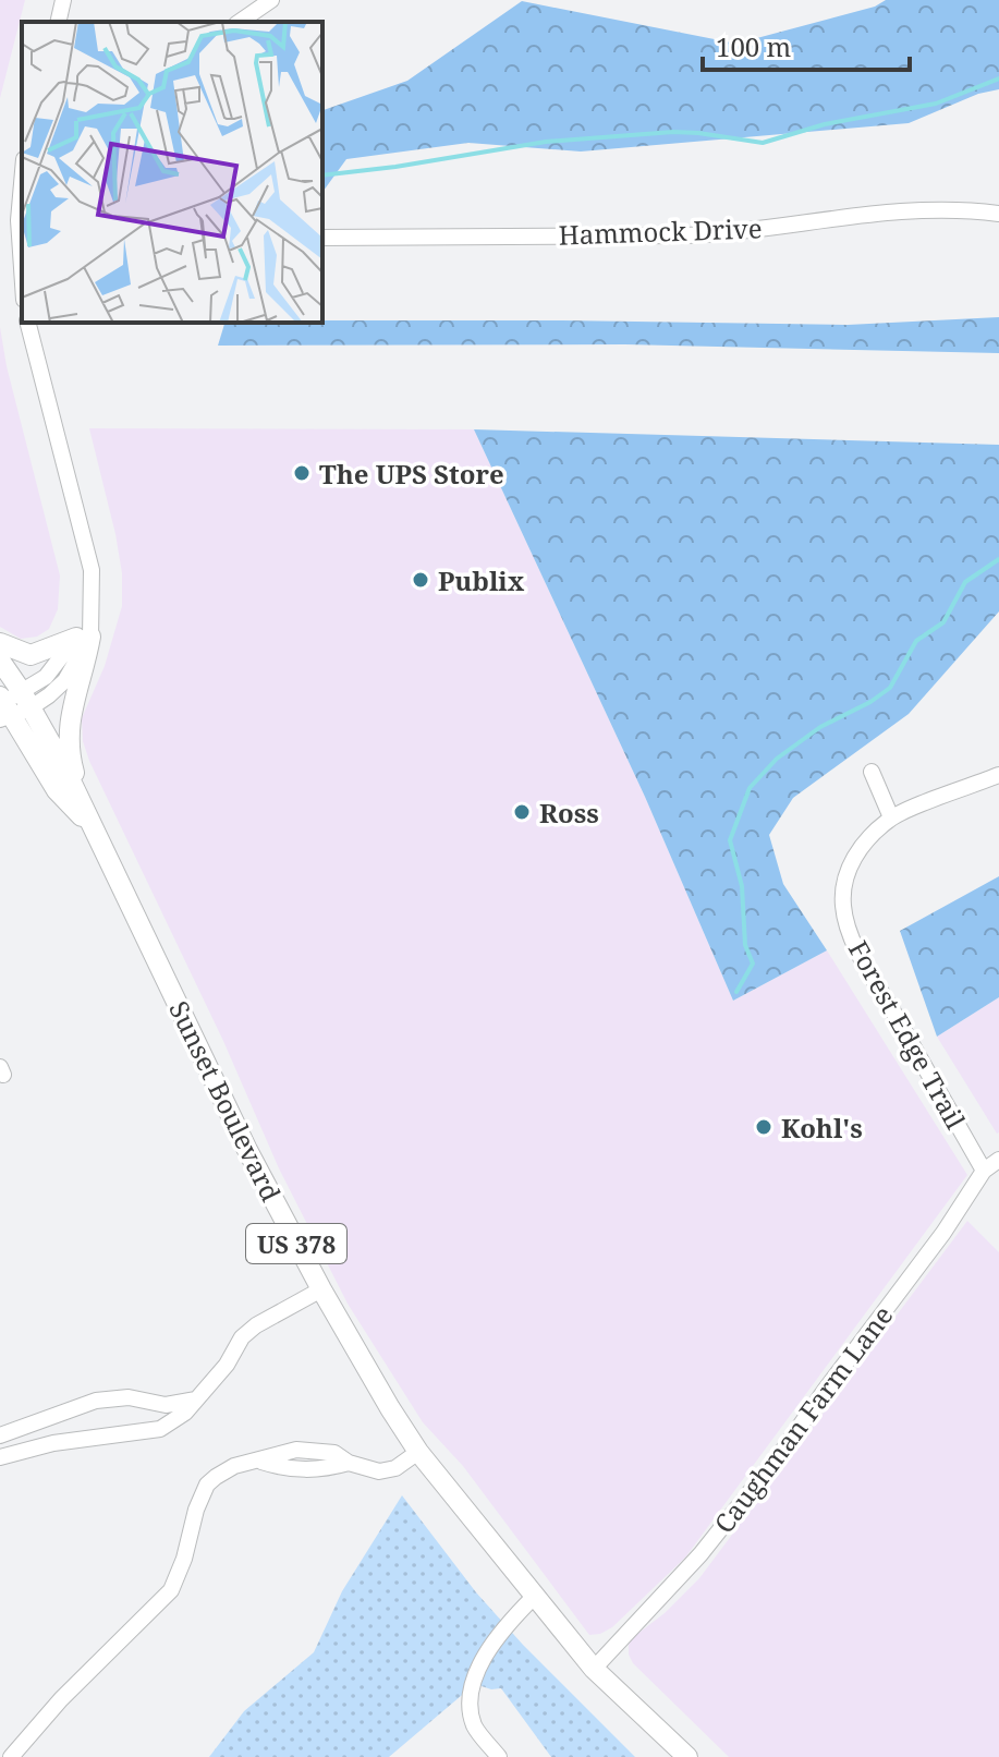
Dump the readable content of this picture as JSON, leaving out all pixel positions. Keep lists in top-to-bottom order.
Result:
{
  "streets": {
    "main road": ["Sunset Boulevard", "US 378"],
    "street": ["Hammock Drive", "Forest Edge Trail", "Caughman Farm Lane"]
  },
  "crossings": [
    ["Forest Edge Trail", "Caughman Farm Lane"],
    ["Sunset Boulevard", "Caughman Farm Lane"]
  ],
  "places": [
    "The UPS Store",
    "Publix",
    "Ross",
    "Kohl's"
  ],
  "scale_bar": "100 m"
}
